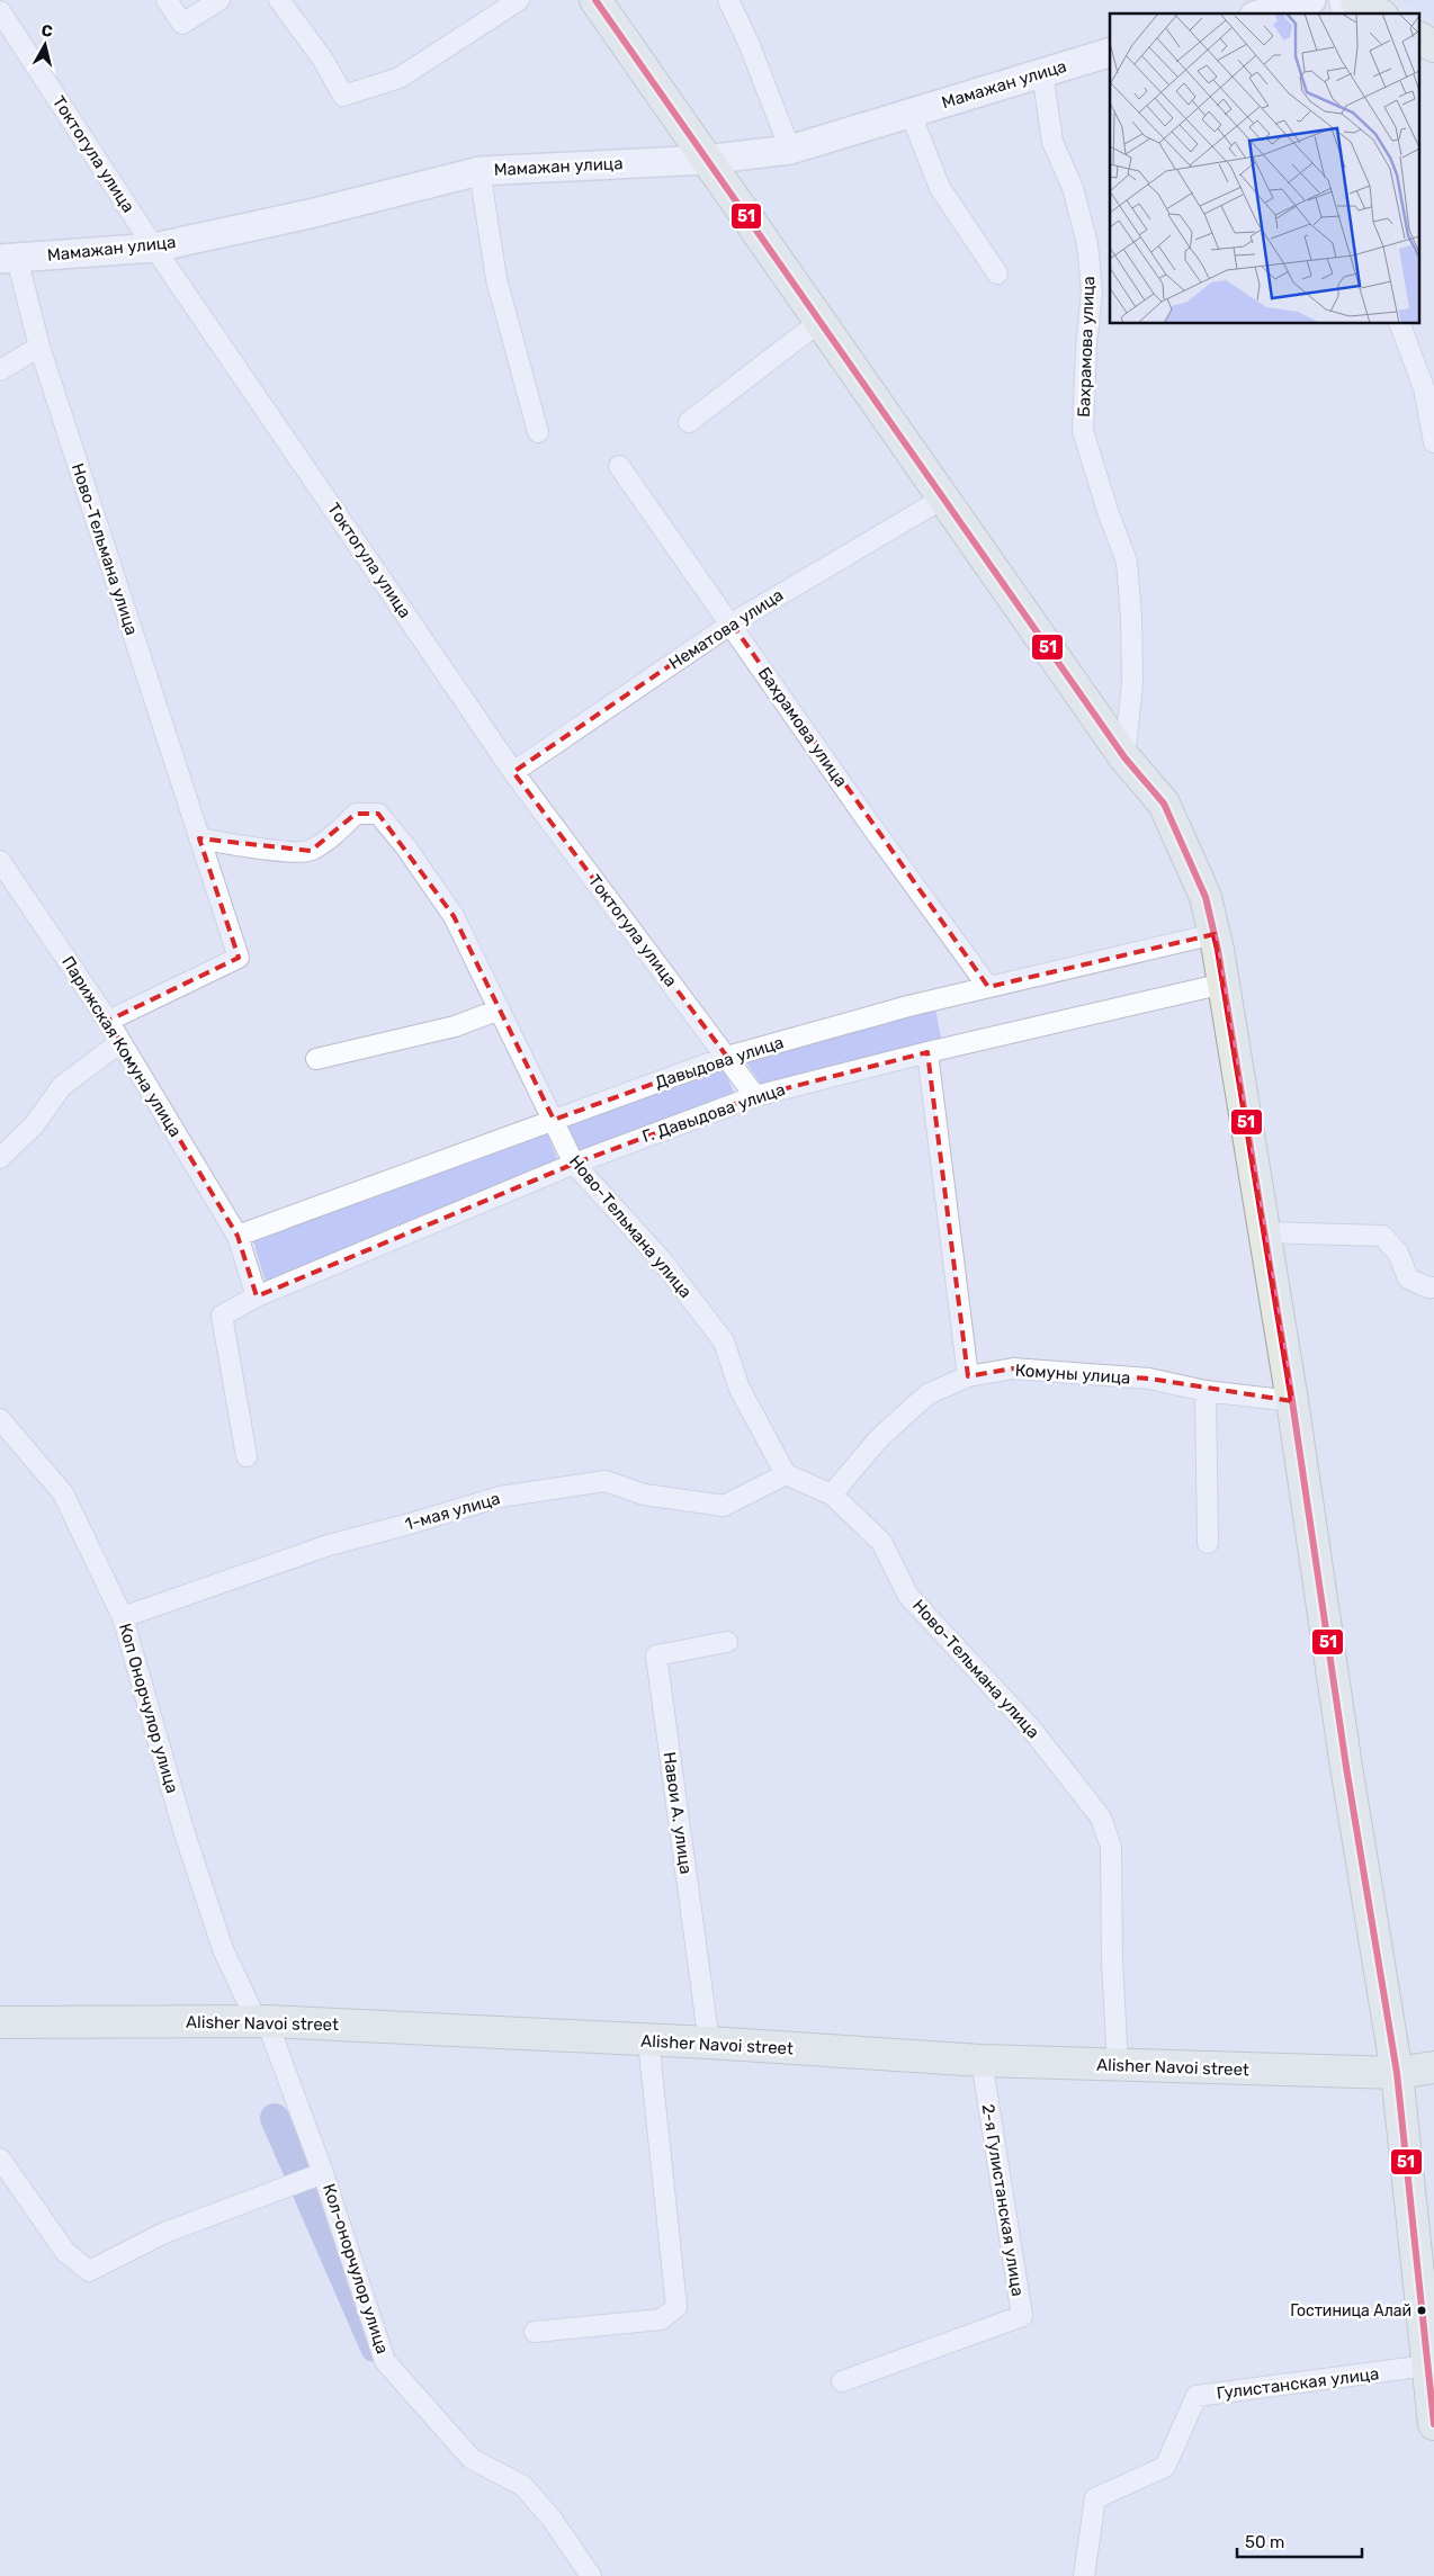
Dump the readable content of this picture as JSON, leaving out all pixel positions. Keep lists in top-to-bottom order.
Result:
{
  "streets": {
    "main road": ["Alisher Navoi street"],
    "street": [
      "Мамажан улица",
      "Токтогула улица",
      "Бахрамова улица",
      "Ново-Тельмана улица",
      "Нематова улица",
      "Парижская Комуна улица",
      "Давыдова улица",
      "Г. Давыдова улица",
      "Комуны улица",
      "1-мая улица",
      "Коп Онорчулор улица",
      "Навои А. улица",
      "2-я Гулистанская улица",
      "Кол-онорчулор улица",
      "Гулистанская улица"
    ]
  },
  "crossings": [
    ["Мамажан улица", "Токтогула улица"],
    ["Мамажан улица", "Бахрамова улица"],
    ["Мамажан улица", "Ново-Тельмана улица"],
    ["Токтогула улица", "Нематова улица"],
    ["Токтогула улица", "Давыдова улица"],
    ["Токтогула улица", "Г. Давыдова улица"],
    ["Бахрамова улица", "Нематова улица"],
    ["Бахрамова улица", "Давыдова улица"],
    ["Ново-Тельмана улица", "Парижская Комуна улица"],
    ["Ново-Тельмана улица", "Давыдова улица"],
    ["Ново-Тельмана улица", "Г. Давыдова улица"],
    ["Ново-Тельмана улица", "Комуны улица"],
    ["Ново-Тельмана улица", "1-мая улица"],
    ["Ново-Тельмана улица", "Alisher Navoi street"],
    ["Парижская Комуна улица", "Давыдова улица"],
    ["Парижская Комуна улица", "Г. Давыдова улица"],
    ["1-мая улица", "Коп Онорчулор улица"],
    ["Коп Онорчулор улица", "Alisher Navoi street"],
    ["Коп Онорчулор улица", "Кол-онорчулор улица"],
    ["Навои А. улица", "Alisher Navoi street"],
    ["Alisher Navoi street", "2-я Гулистанская улица"],
    ["Alisher Navoi street", "Кол-онорчулор улица"]
  ],
  "places": ["Гостиница Алай"],
  "lines": ["transit line 51"],
  "scale_bar": "50 m",
  "north": "top"
}
